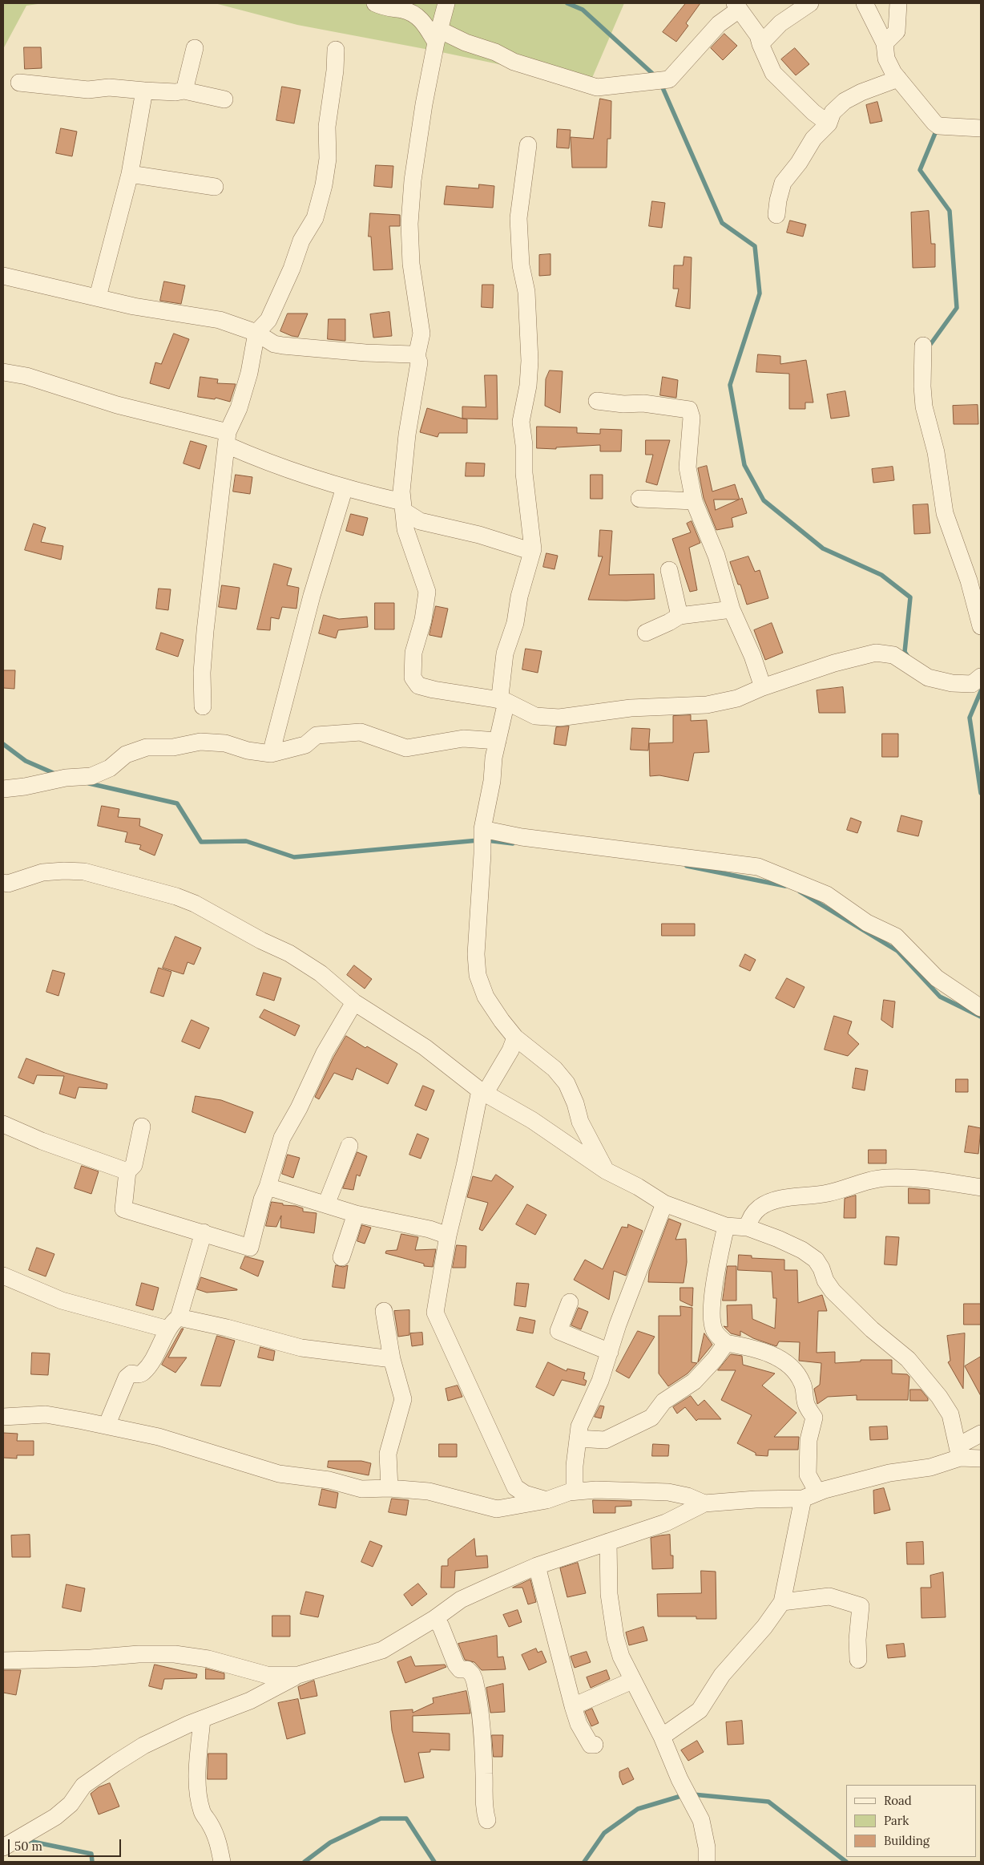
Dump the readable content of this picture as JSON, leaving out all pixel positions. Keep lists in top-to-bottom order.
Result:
{
  "legend": ["Road", "Park", "Building"],
  "scale_bar": "50 m"
}
